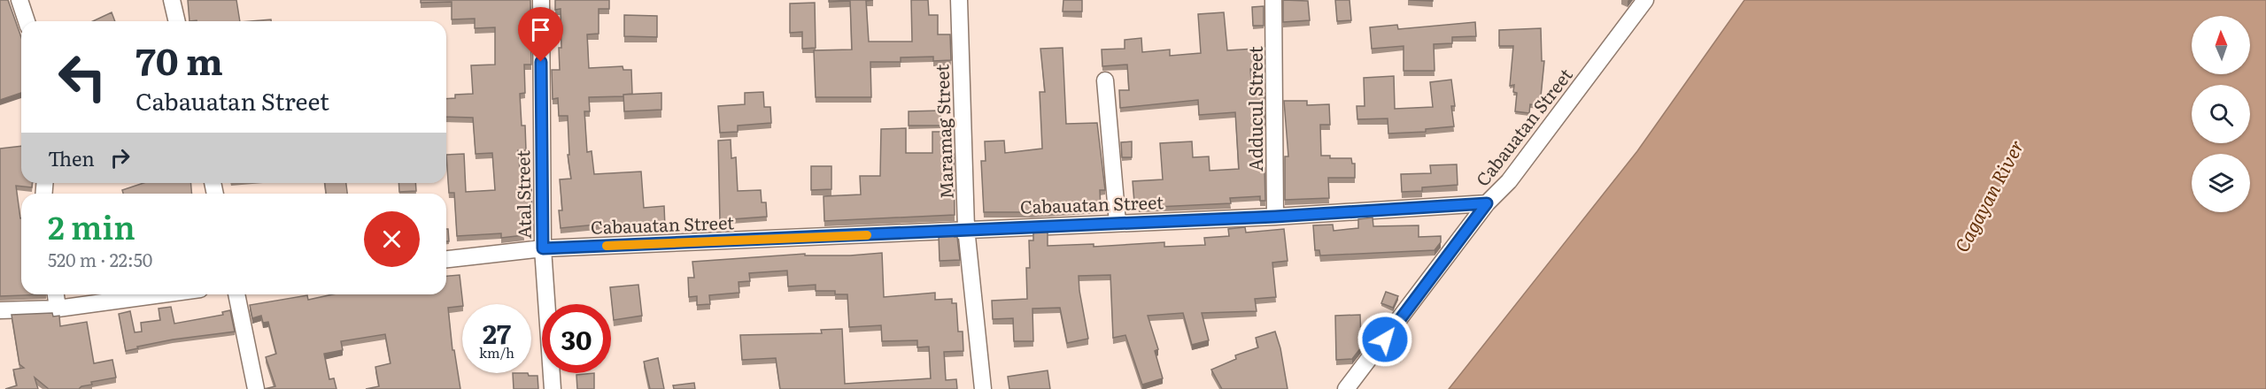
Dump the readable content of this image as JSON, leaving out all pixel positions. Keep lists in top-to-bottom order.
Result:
{
  "streets": {
    "street": [
      "Adducul Street",
      "Cabauatan Street",
      "Maramag Street",
      "Atal Street"
    ]
  },
  "crossings": [
    ["Adducul Street", "Cabauatan Street"],
    ["Cabauatan Street", "Maramag Street"],
    ["Cabauatan Street", "Atal Street"]
  ],
  "water": ["Cagayan River"],
  "north": "top",
  "page": {
    "turn": ["70 m", "Cabauatan Street"],
    "then": "Then",
    "heading": ["2 min", "520 m · 22:50"],
    "speed": "27 km/h",
    "limit": "30"
  }
}
